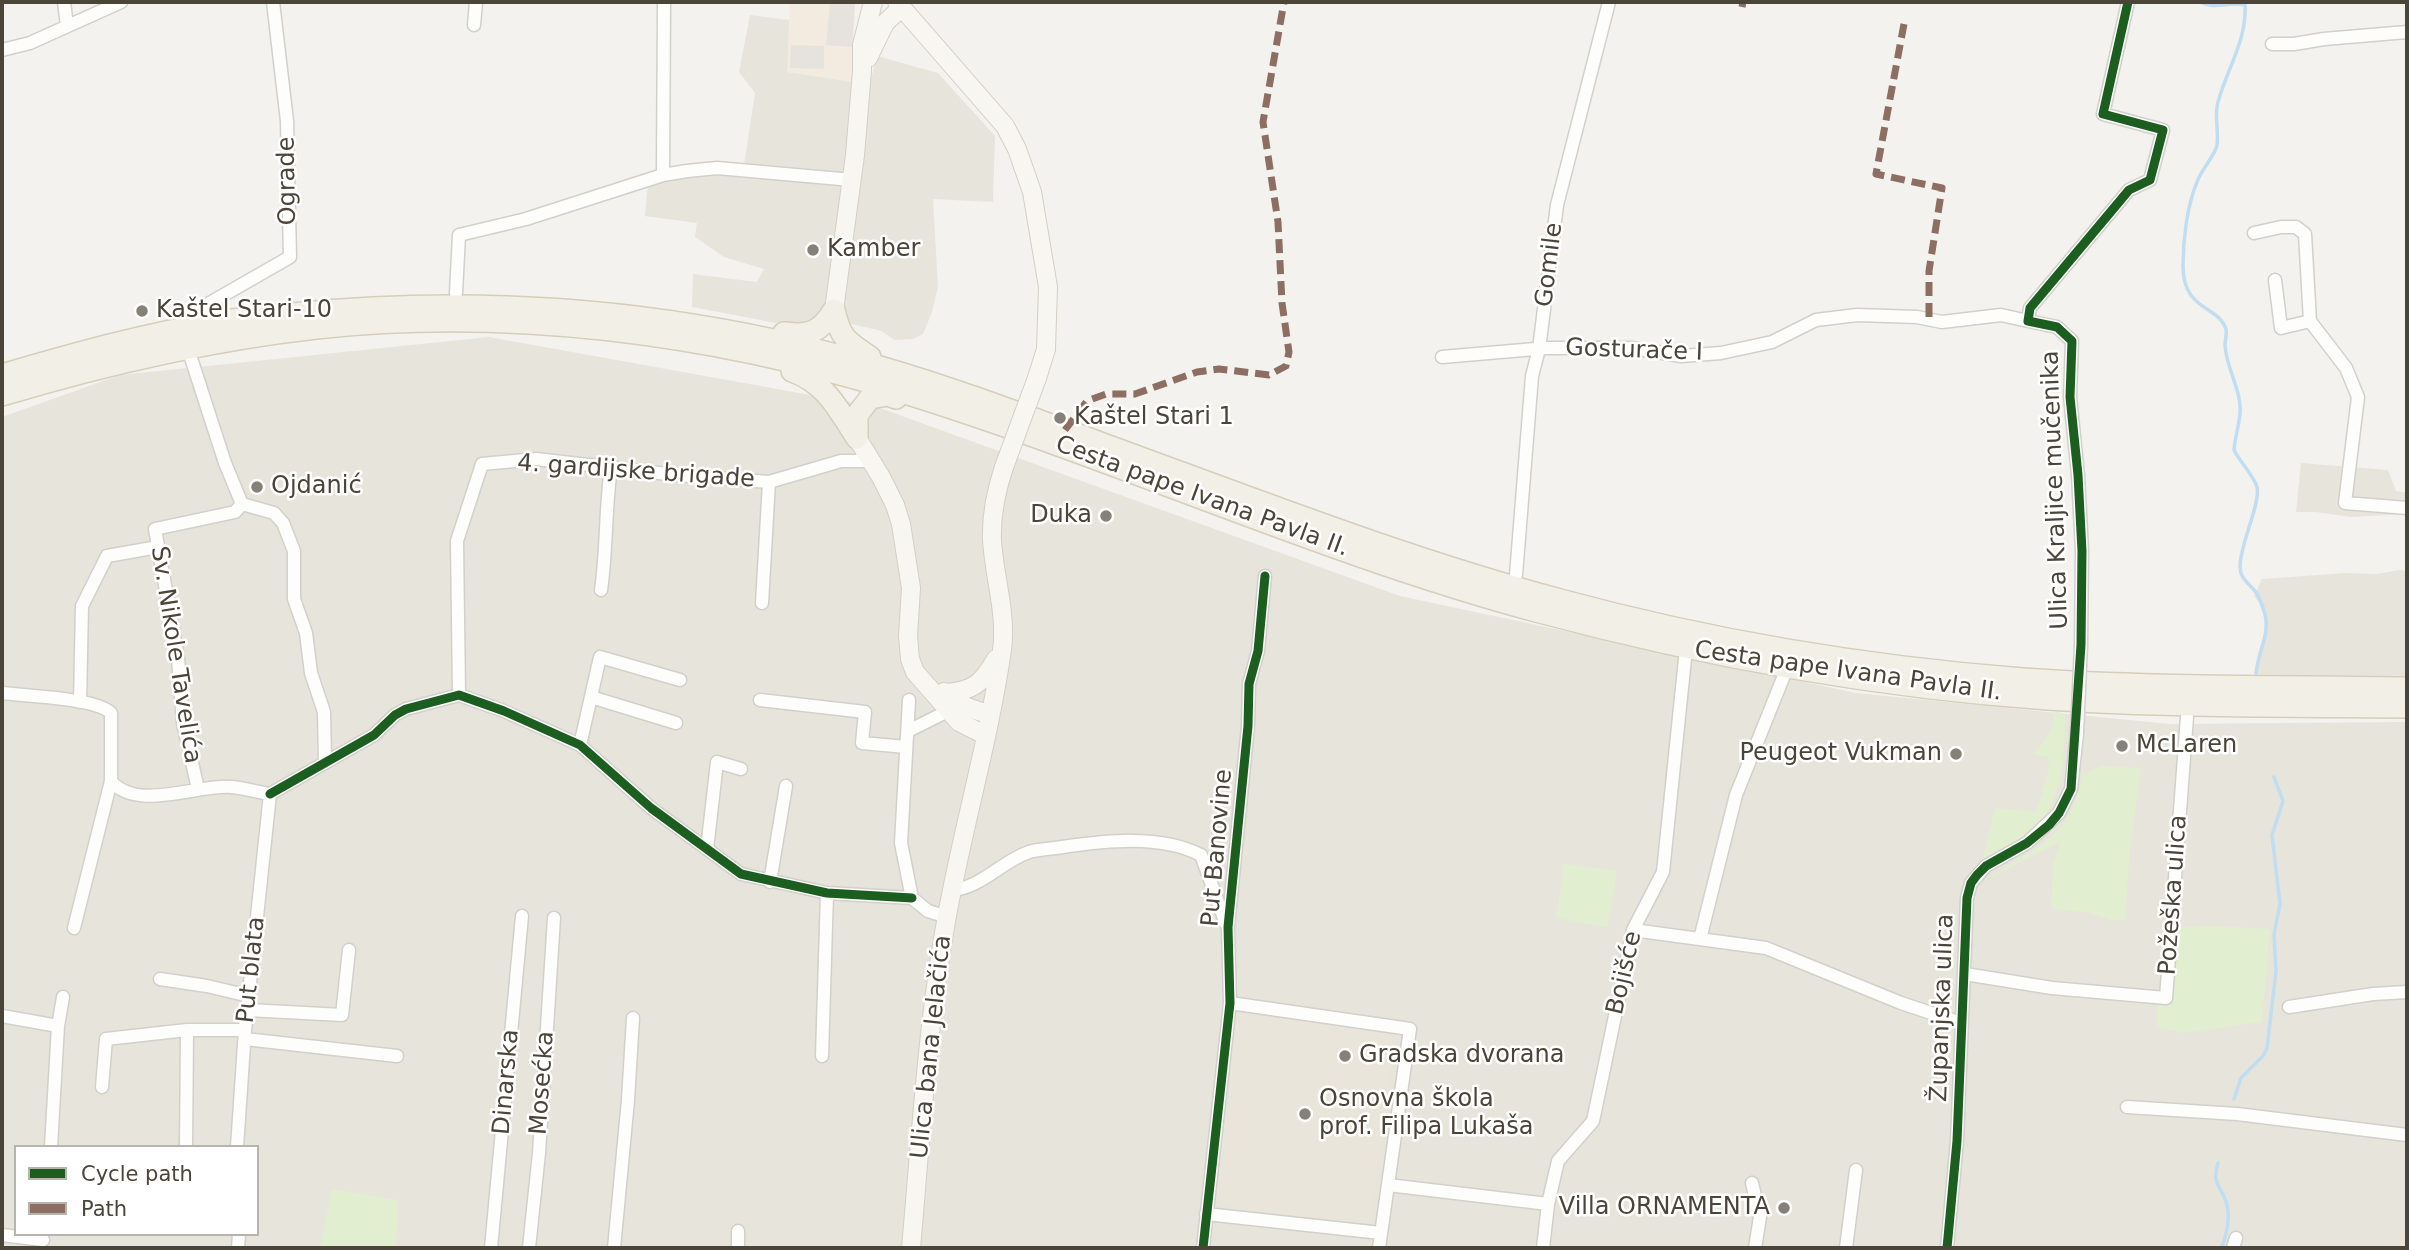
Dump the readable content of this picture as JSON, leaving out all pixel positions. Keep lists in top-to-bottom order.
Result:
{
  "streets": {
    "main road": ["Cesta pape Ivana Pavla II.", "Ulica bana Jelačića"],
    "street": [
      "Ograde",
      "Gomile",
      "Gosturače I",
      "4. gardijske brigade",
      "Ulica Kraljice mučenika",
      "Sv. Nikole Tavelića",
      "Put Banovine",
      "Požeška ulica",
      "Put blata",
      "Bojišće",
      "Županjska ulica",
      "Dinarska",
      "Mosećka"
    ]
  },
  "crossings": [
    ["Gomile", "Gosturače I"],
    ["Gosturače I", "Ulica Kraljice mučenika"],
    ["Ulica Kraljice mučenika", "Županjska ulica"],
    ["Cesta pape Ivana Pavla II.", "Bojišće"],
    ["Požeška ulica", "Županjska ulica"]
  ],
  "places": [
    "Kamber",
    "Kaštel Stari-10",
    "Kaštel Stari 1",
    "Ojdanić",
    "Duka",
    "McLaren",
    "Peugeot Vukman",
    "Gradska dvorana",
    "Osnovna škola prof. Filipa Lukaša",
    "Villa ORNAMENTA"
  ],
  "legend": ["Cycle path", "Path"]
}
